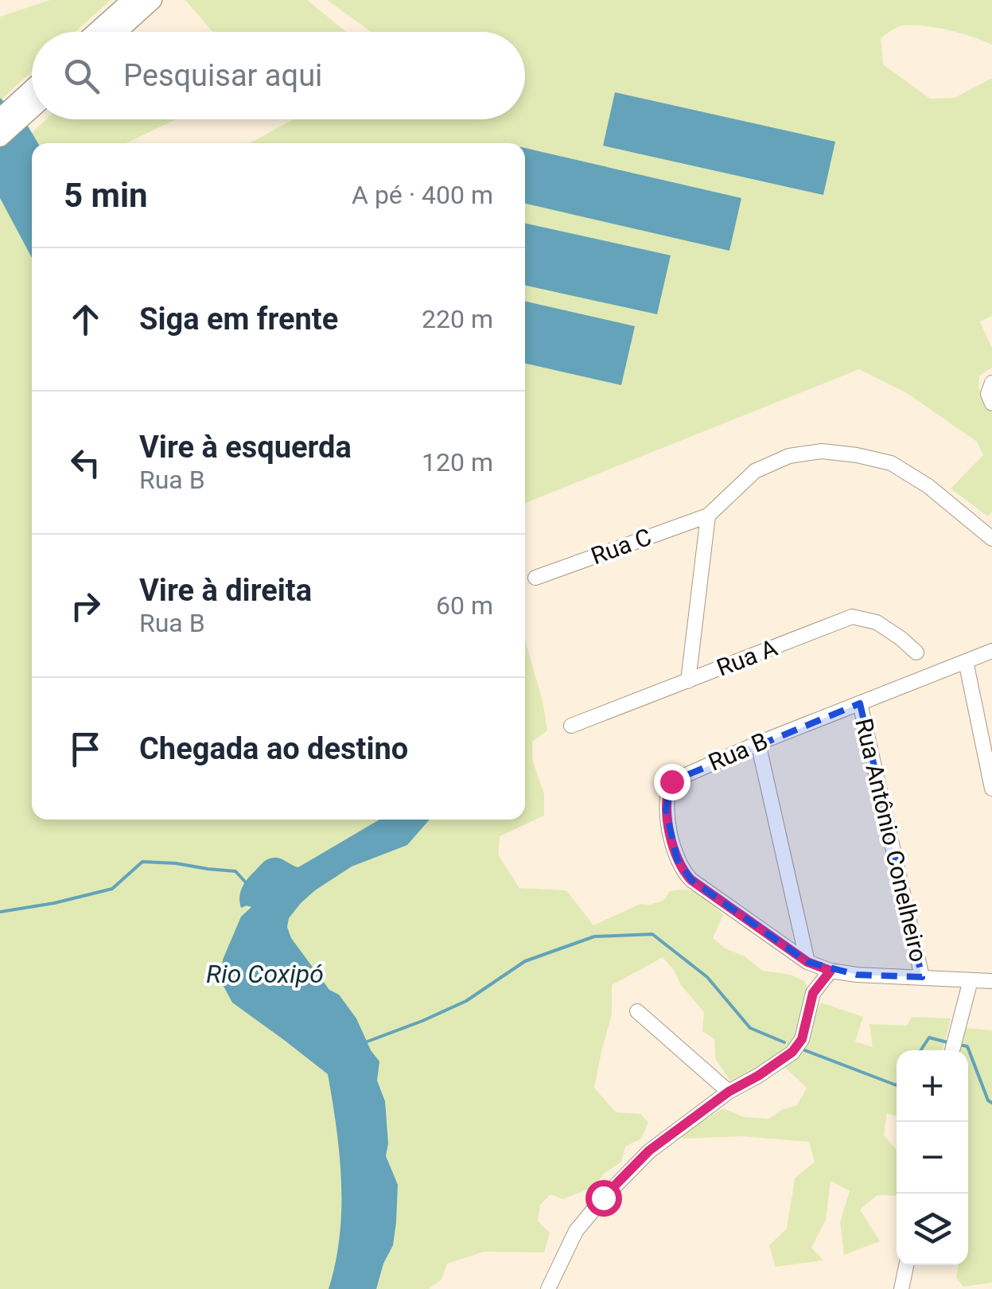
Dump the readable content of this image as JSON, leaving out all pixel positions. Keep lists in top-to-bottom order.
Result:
{
  "streets": {
    "street": [
      "Rua C",
      "Rua A",
      "Rua B",
      "Rua Antônio Conelheiro"
    ]
  },
  "crossings": [
    ["Rua B", "Rua Antônio Conelheiro"]
  ],
  "water": ["Rio Coxipó"],
  "page": {
    "search": "Pesquisar aqui",
    "heading": ["5 min", "A pé · 400 m"],
    "list": [
      ["Siga em frente", "220 m"],
      ["Vire à esquerda", "Rua B", "120 m"],
      ["Vire à direita", "Rua B", "60 m"],
      "Chegada ao destino"
    ],
    "map_buttons": ["+", "−"]
  }
}
